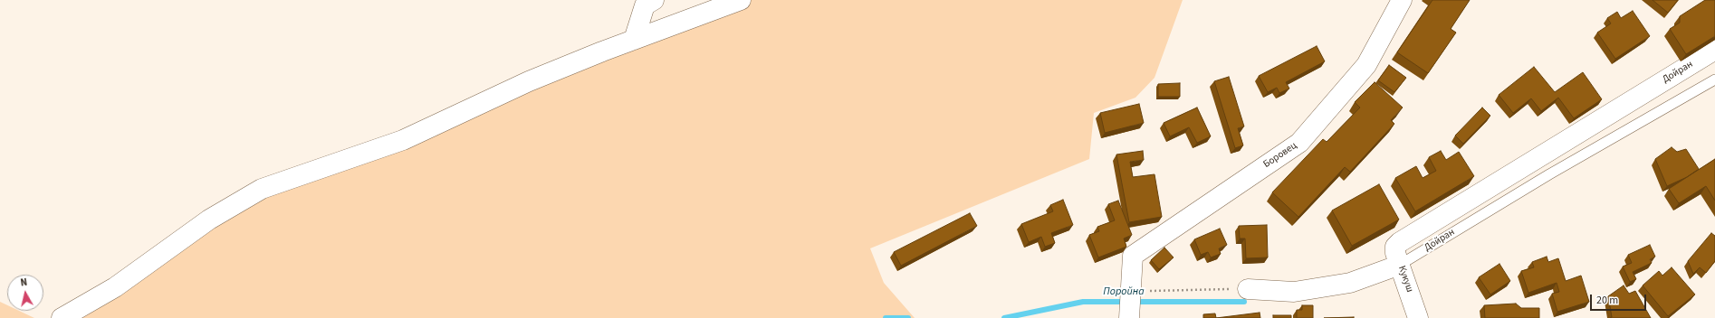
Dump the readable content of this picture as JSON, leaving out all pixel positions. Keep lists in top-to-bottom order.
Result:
{
  "streets": {
    "street": ["Дойран", "Боровец", "Кукуш"]
  },
  "crossings": [
    ["Дойран", "Кукуш"]
  ],
  "water": ["Поройна"],
  "scale_bar": "20 m",
  "north": "top"
}
